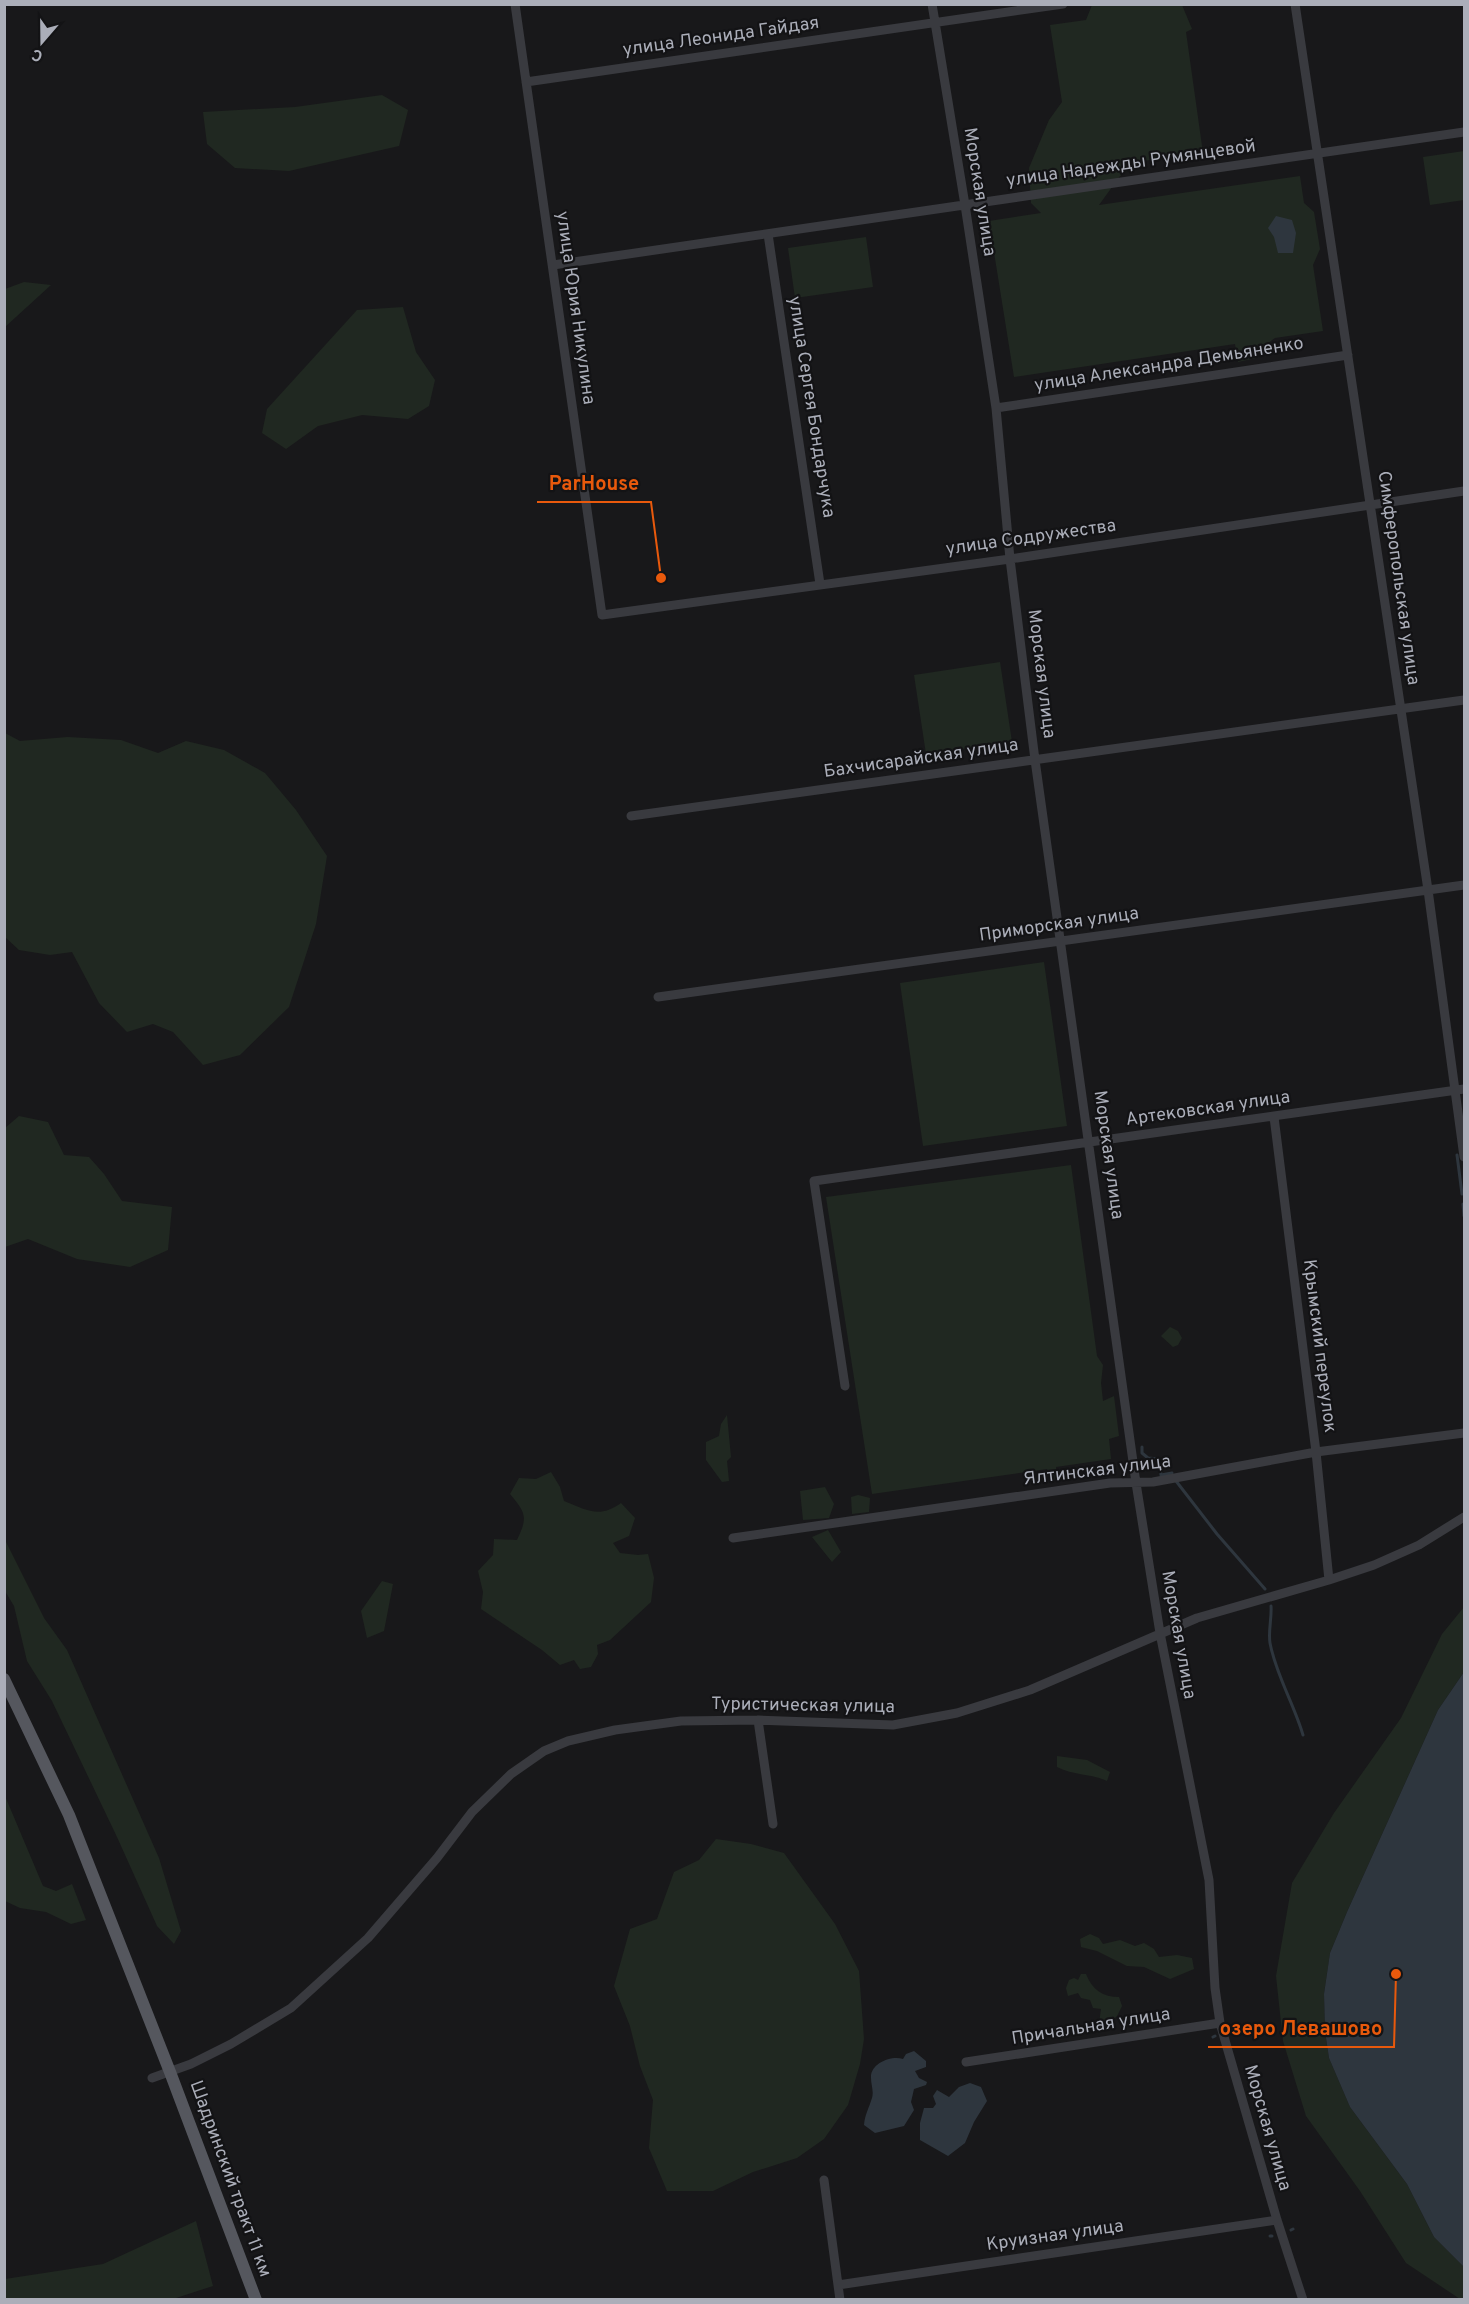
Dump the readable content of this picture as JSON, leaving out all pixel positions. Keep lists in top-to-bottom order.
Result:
{
  "streets": {
    "main road": ["Шадринский тракт 11 км"],
    "street": [
      "улица Леонида Гайдая",
      "улица Надежды Румянцевой",
      "Морская улица",
      "улица Юрия Никулина",
      "улица Александра Демьяненко",
      "улица Сергея Бондарчука",
      "улица Содружества",
      "Симферопольская улица",
      "Бахчисарайская улица",
      "Приморская улица",
      "Артековская улица",
      "Крымский переулок",
      "Ялтинская улица",
      "Туристическая улица",
      "Причальная улица",
      "Круизная улица"
    ]
  },
  "crossings": [
    ["улица Леонида Гайдая", "Морская улица"],
    ["улица Леонида Гайдая", "улица Юрия Никулина"],
    ["улица Надежды Румянцевой", "Морская улица"],
    ["улица Надежды Румянцевой", "улица Юрия Никулина"],
    ["улица Надежды Румянцевой", "улица Сергея Бондарчука"],
    ["улица Надежды Румянцевой", "Симферопольская улица"],
    ["Морская улица", "улица Александра Демьяненко"],
    ["Морская улица", "улица Содружества"],
    ["Морская улица", "Бахчисарайская улица"],
    ["Морская улица", "Приморская улица"],
    ["Морская улица", "Артековская улица"],
    ["Морская улица", "Ялтинская улица"],
    ["Морская улица", "Туристическая улица"],
    ["Морская улица", "Причальная улица"],
    ["Морская улица", "Круизная улица"],
    ["улица Юрия Никулина", "улица Содружества"],
    ["улица Александра Демьяненко", "Симферопольская улица"],
    ["улица Сергея Бондарчука", "улица Содружества"],
    ["улица Содружества", "Симферопольская улица"],
    ["Симферопольская улица", "Бахчисарайская улица"],
    ["Симферопольская улица", "Приморская улица"],
    ["Симферопольская улица", "Артековская улица"],
    ["Артековская улица", "Крымский переулок"],
    ["Крымский переулок", "Ялтинская улица"],
    ["Крымский переулок", "Туристическая улица"],
    ["Туристическая улица", "Шадринский тракт 11 км"]
  ],
  "places": ["ParHouse", "озеро Левашово"],
  "north": "bottom"
}
